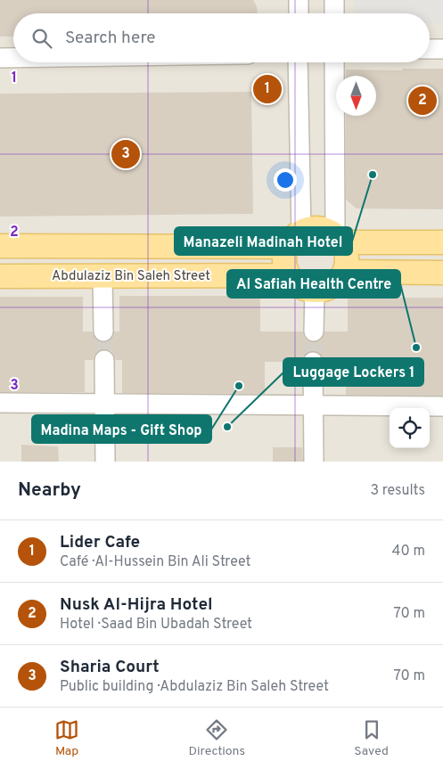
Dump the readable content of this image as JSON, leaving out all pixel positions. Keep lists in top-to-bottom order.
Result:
{
  "streets": {
    "main road": ["Abdulaziz Bin Saleh Street"]
  },
  "places": [
    "Manazeli Madinah Hotel",
    "Al Safiah Health Centre",
    "Madina Maps - Gift Shop",
    "Luggage Lockers 1"
  ],
  "north": "bottom",
  "page": {
    "search": "Search here",
    "pins": ["1", "2", "3"],
    "heading": ["Nearby", "3 results"],
    "list": [
      {
        "mark": "1",
        "name": "Lider Cafe",
        "note": "Café · Al-Hussein Bin Ali Street",
        "value": "40 m"
      },
      {
        "mark": "2",
        "name": "Nusk Al-Hijra Hotel",
        "note": "Hotel · Saad Bin Ubadah Street",
        "value": "70 m"
      },
      {
        "mark": "3",
        "name": "Sharia Court",
        "note": "Public building · Abdulaziz Bin Saleh Street",
        "value": "70 m"
      }
    ],
    "nav": ["Map", "Directions", "Saved"]
  },
  "grid": {
    "rows": ["1", "2", "3"]
  }
}
